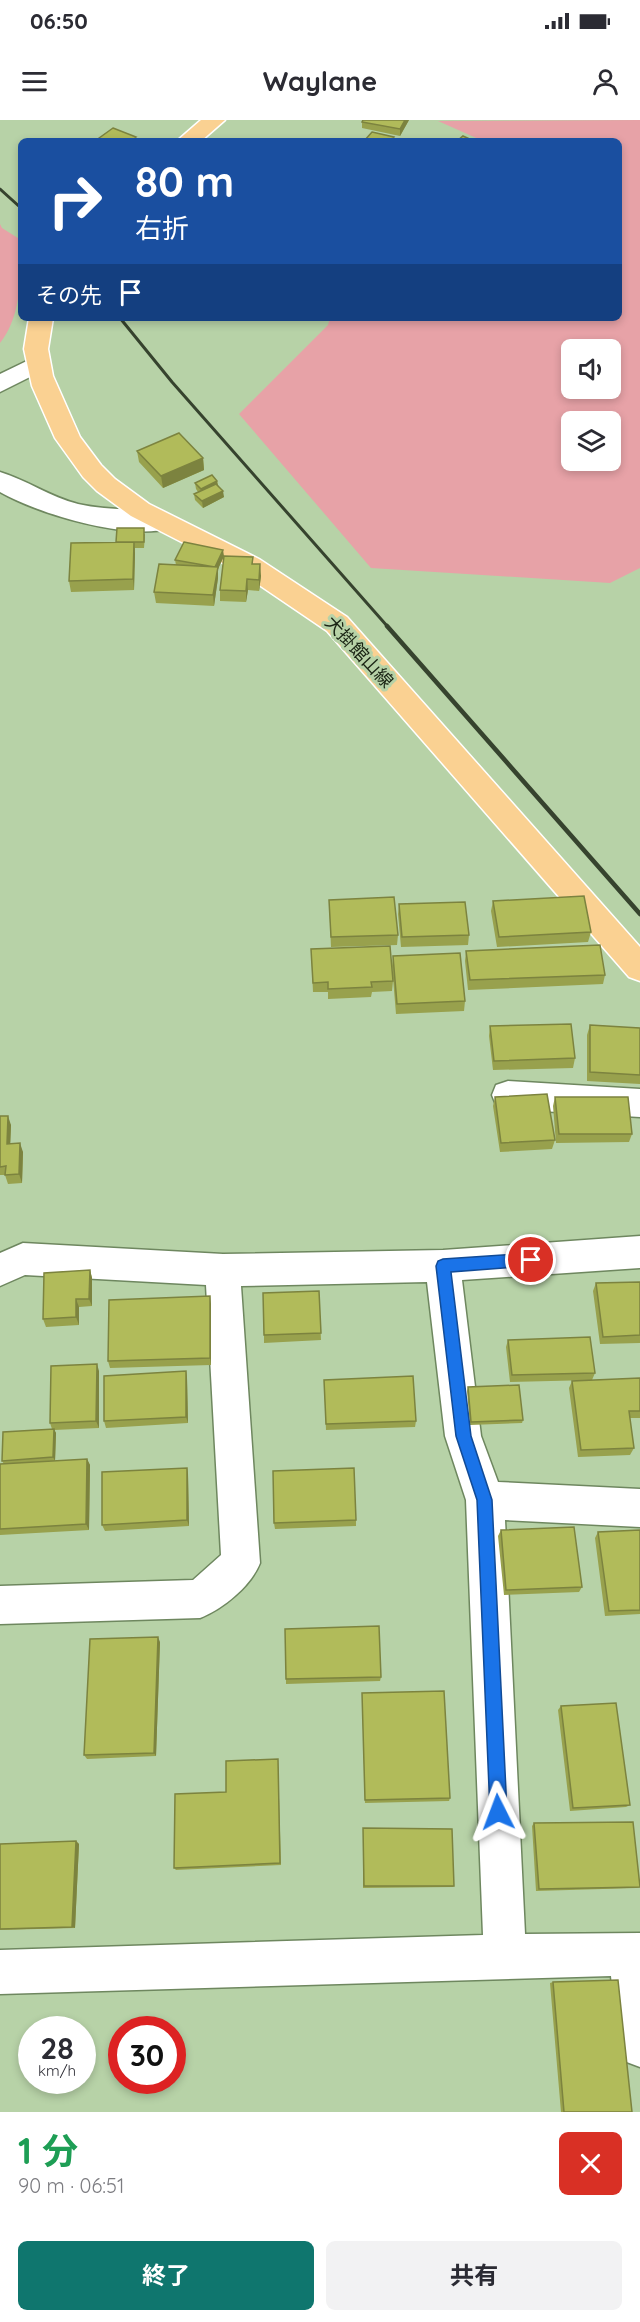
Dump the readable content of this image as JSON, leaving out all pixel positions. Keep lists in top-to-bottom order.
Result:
{
  "streets": {
    "main road": ["犬掛館山線"]
  },
  "page": {
    "status": "06:50",
    "header": "Waylane",
    "turn": ["80 m", "右折"],
    "then": "その先",
    "speed": "28 km/h",
    "limit": "30",
    "heading": ["1 分", "90 m · 06:51"],
    "buttons": ["終了", "共有"]
  }
}
